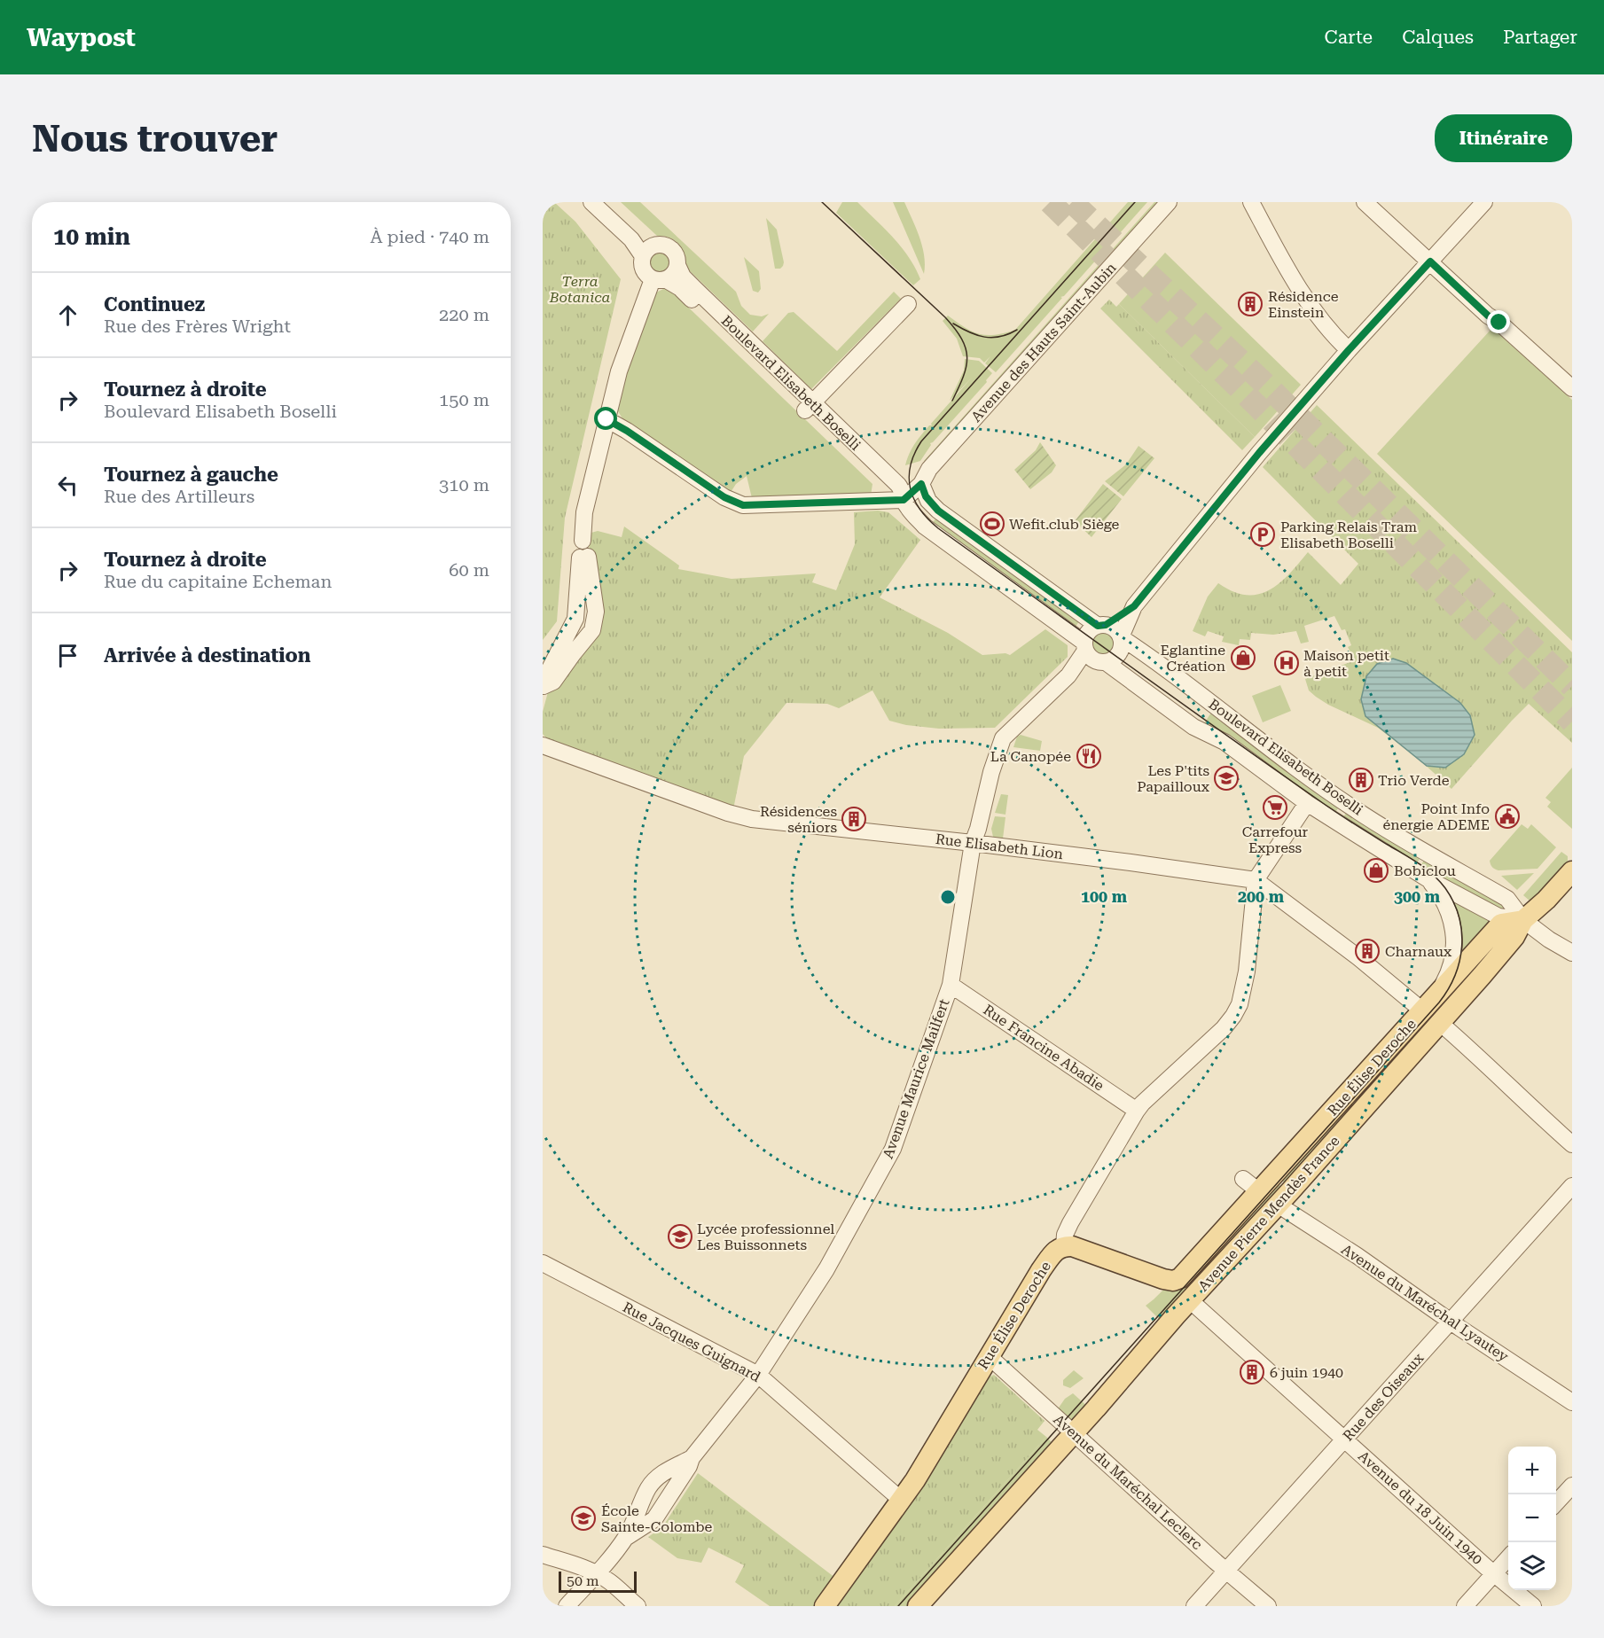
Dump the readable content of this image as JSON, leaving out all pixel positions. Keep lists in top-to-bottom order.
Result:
{
  "streets": {
    "main road": ["Rue Élise Deroche", "Avenue Pierre Mendès France"],
    "street": [
      "Avenue des Hauts Saint-Aubin",
      "Boulevard Elisabeth Boselli",
      "Rue Elisabeth Lion",
      "Rue Francine Abadie",
      "Avenue Maurice Mailfert",
      "Avenue du Maréchal Lyautey",
      "Rue Jacques Guignard",
      "Rue des Oiseaux",
      "Avenue du Maréchal Leclerc",
      "Avenue du 18 Juin 1940"
    ]
  },
  "crossings": [
    ["Avenue des Hauts Saint-Aubin", "Boulevard Elisabeth Boselli"],
    ["Boulevard Elisabeth Boselli", "Avenue Maurice Mailfert"],
    ["Boulevard Elisabeth Boselli", "Avenue Pierre Mendès France"],
    ["Rue Elisabeth Lion", "Rue Élise Deroche"],
    ["Rue Elisabeth Lion", "Avenue Maurice Mailfert"],
    ["Rue Francine Abadie", "Avenue Maurice Mailfert"],
    ["Rue Élise Deroche", "Rue Jacques Guignard"],
    ["Rue Élise Deroche", "Avenue du Maréchal Leclerc"],
    ["Avenue Maurice Mailfert", "Rue Jacques Guignard"],
    ["Avenue Pierre Mendès France", "Avenue du Maréchal Lyautey"],
    ["Avenue Pierre Mendès France", "Avenue du Maréchal Leclerc"],
    ["Avenue Pierre Mendès France", "Avenue du 18 Juin 1940"],
    ["Avenue du Maréchal Lyautey", "Rue des Oiseaux"],
    ["Rue des Oiseaux", "Avenue du Maréchal Leclerc"],
    ["Rue des Oiseaux", "Avenue du 18 Juin 1940"]
  ],
  "parks": ["Terra Botanica"],
  "places": {
    "building": [
      "Résidence Einstein",
      "Trio Verde",
      "Résidences séniors",
      "Charnaux",
      "6 juin 1940"
    ],
    "sports": ["Wefit.club Siège"],
    "parking": ["Parking Relais Tram Elisabeth Boselli"],
    "shop": ["Eglantine Création", "Bobiclou"],
    "hospital": ["Maison petit à petit"],
    "restaurant": ["La Canopée"],
    "school or university": ["Les P'tits Papailloux", "Lycée professionnel Les Buissonnets", "École Sainte-Colombe"],
    "supermarket": ["Carrefour Express"],
    "public building": ["Point Info énergie ADEME"]
  },
  "scale_bar": "50 m",
  "page": {
    "header": "Waypost",
    "nav": ["Carte", "Calques", "Partager"],
    "buttons": "Itinéraire",
    "title": "Nous trouver",
    "heading": ["10 min", "À pied · 740 m"],
    "list": [
      ["Continuez", "Rue des Frères Wright", "220 m"],
      ["Tournez à droite", "Boulevard Elisabeth Boselli", "150 m"],
      ["Tournez à gauche", "Rue des Artilleurs", "310 m"],
      ["Tournez à droite", "Rue du capitaine Echeman", "60 m"],
      "Arrivée à destination"
    ],
    "map_buttons": ["+", "−"],
    "scale": "50 m"
  },
  "rings": ["100 m", "200 m", "300 m"]
}
